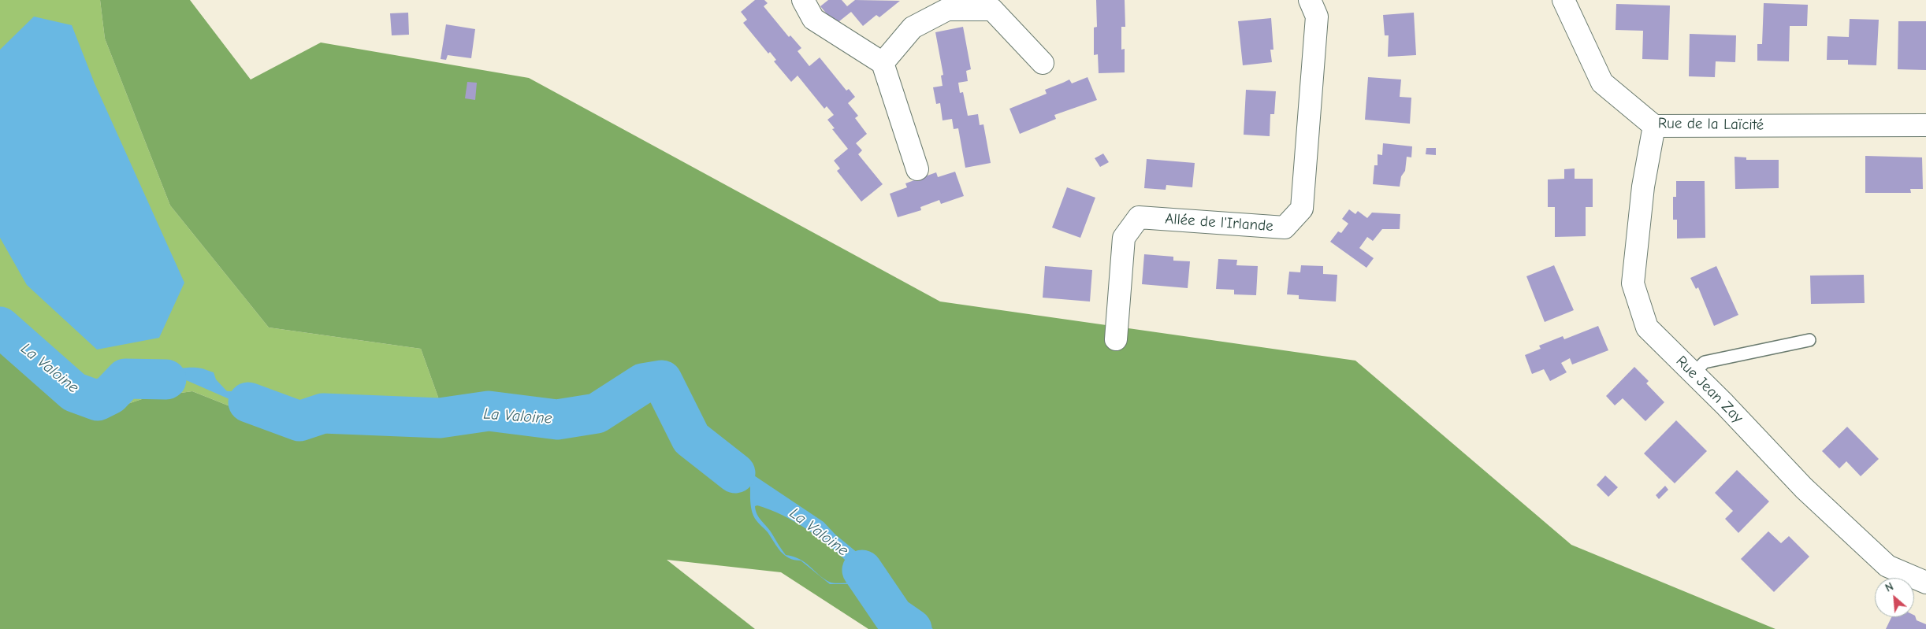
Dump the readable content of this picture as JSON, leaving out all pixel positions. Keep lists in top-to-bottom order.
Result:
{
  "streets": {
    "street": ["Rue de la Laïcité", "Allée de l'Irlande", "Rue Jean Zay"]
  },
  "crossings": [
    ["Rue de la Laïcité", "Rue Jean Zay"]
  ],
  "water": ["La Valoine"],
  "north": "top left"
}
